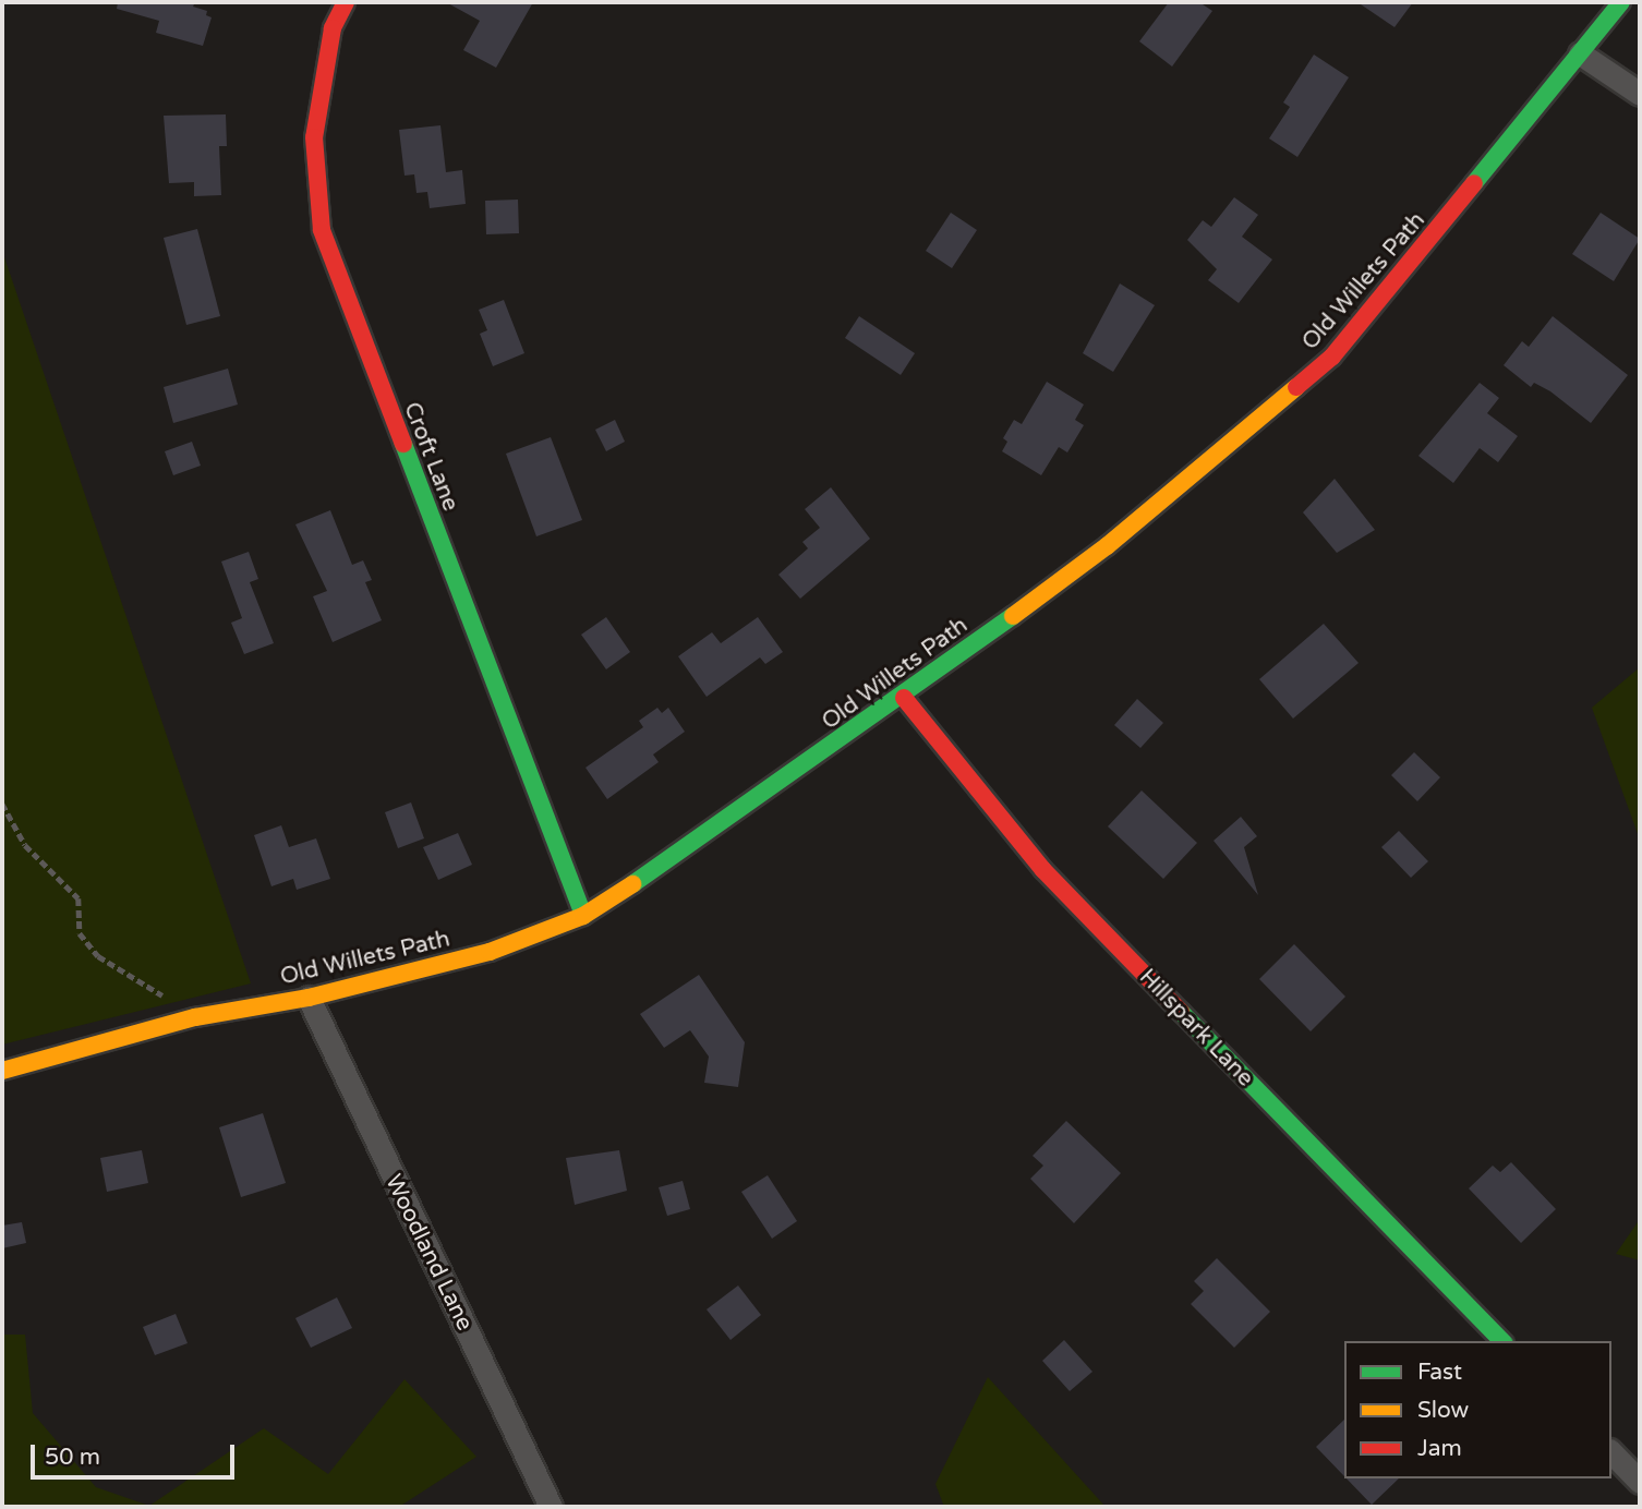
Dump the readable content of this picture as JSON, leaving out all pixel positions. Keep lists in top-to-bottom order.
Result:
{
  "streets": {
    "main road": ["Old Willets Path", "Croft Lane", "Hillspark Lane"],
    "street": ["Woodland Lane"]
  },
  "crossings": [
    ["Old Willets Path", "Croft Lane"],
    ["Old Willets Path", "Hillspark Lane"],
    ["Old Willets Path", "Woodland Lane"]
  ],
  "legend": ["Fast", "Slow", "Jam"],
  "scale_bar": "50 m"
}
